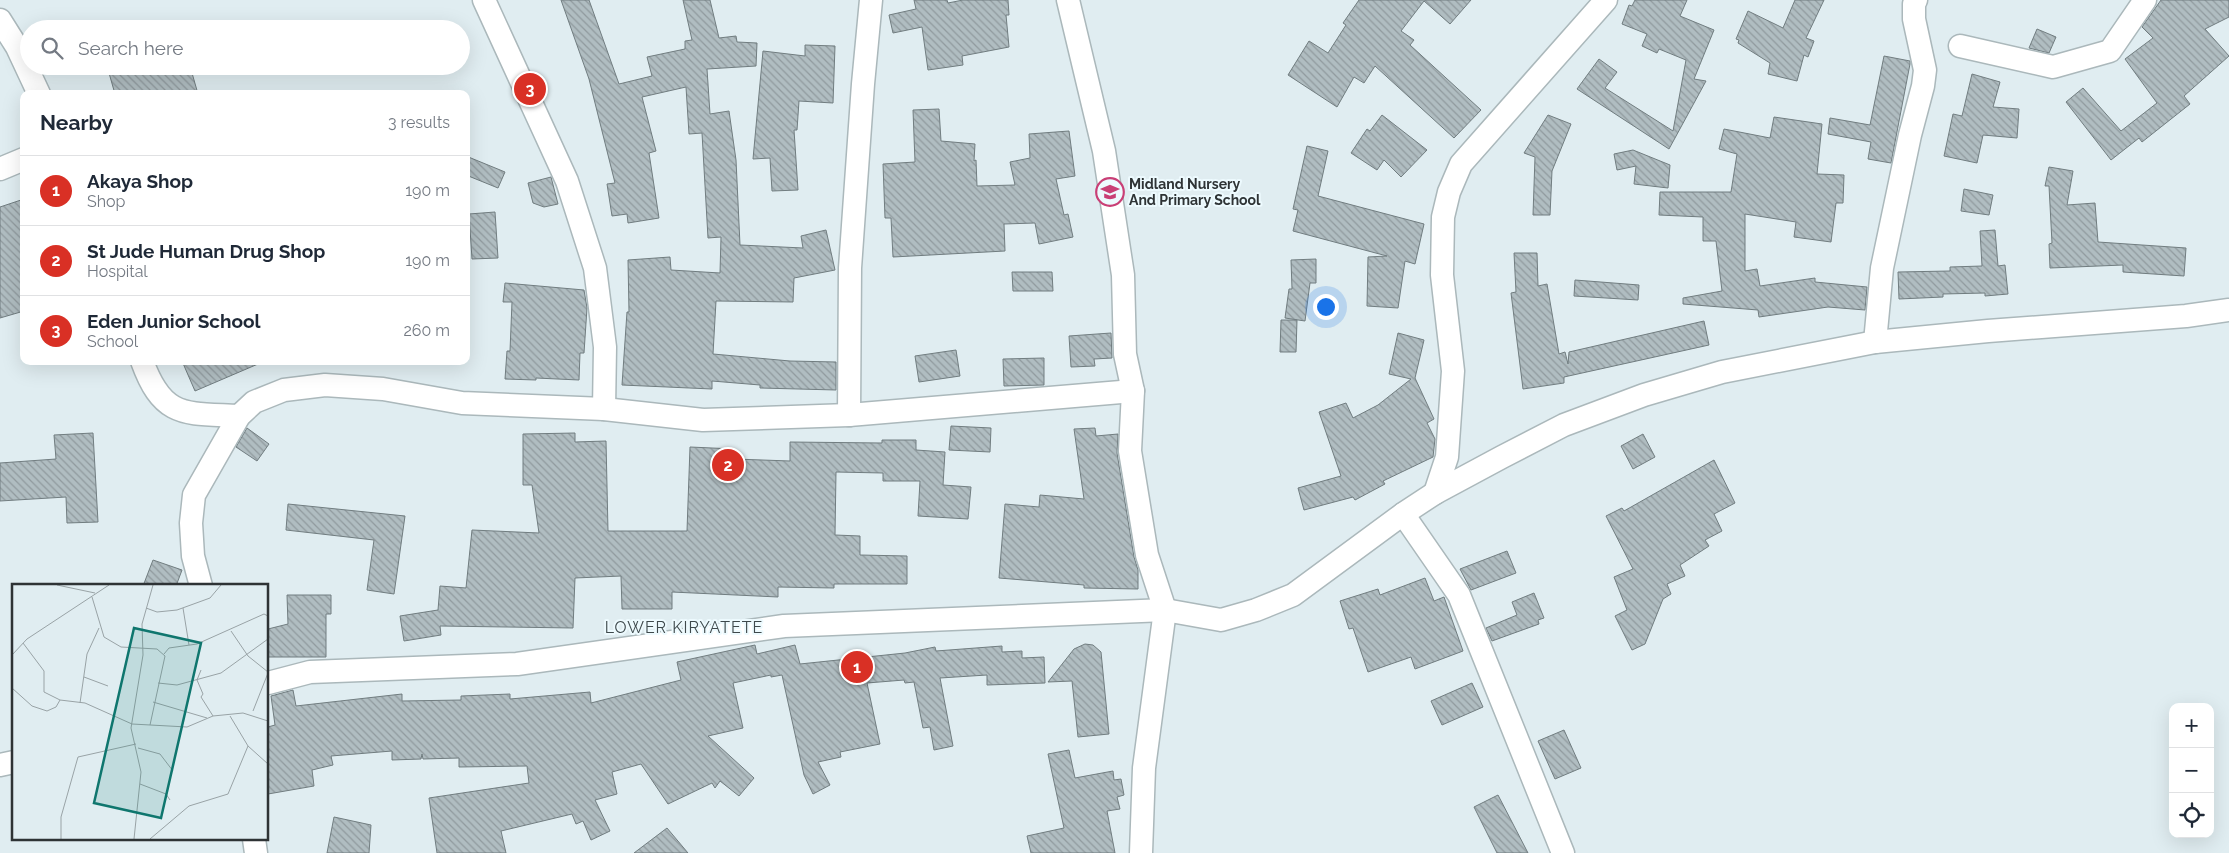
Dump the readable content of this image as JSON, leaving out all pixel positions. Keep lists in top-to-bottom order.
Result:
{
  "districts": ["LOWER KIRYATETE"],
  "places": {
    "school or university": ["Midland Nursery And Primary School"]
  },
  "page": {
    "search": "Search here",
    "pins": ["3", "2", "1"],
    "heading": ["Nearby", "3 results"],
    "list": [
      {
        "mark": "1",
        "name": "Akaya Shop",
        "note": "Shop",
        "value": "190 m"
      },
      {
        "mark": "2",
        "name": "St Jude Human Drug Shop",
        "note": "Hospital",
        "value": "190 m"
      },
      {
        "mark": "3",
        "name": "Eden Junior School",
        "note": "School",
        "value": "260 m"
      }
    ],
    "map_buttons": ["+", "−"]
  }
}
